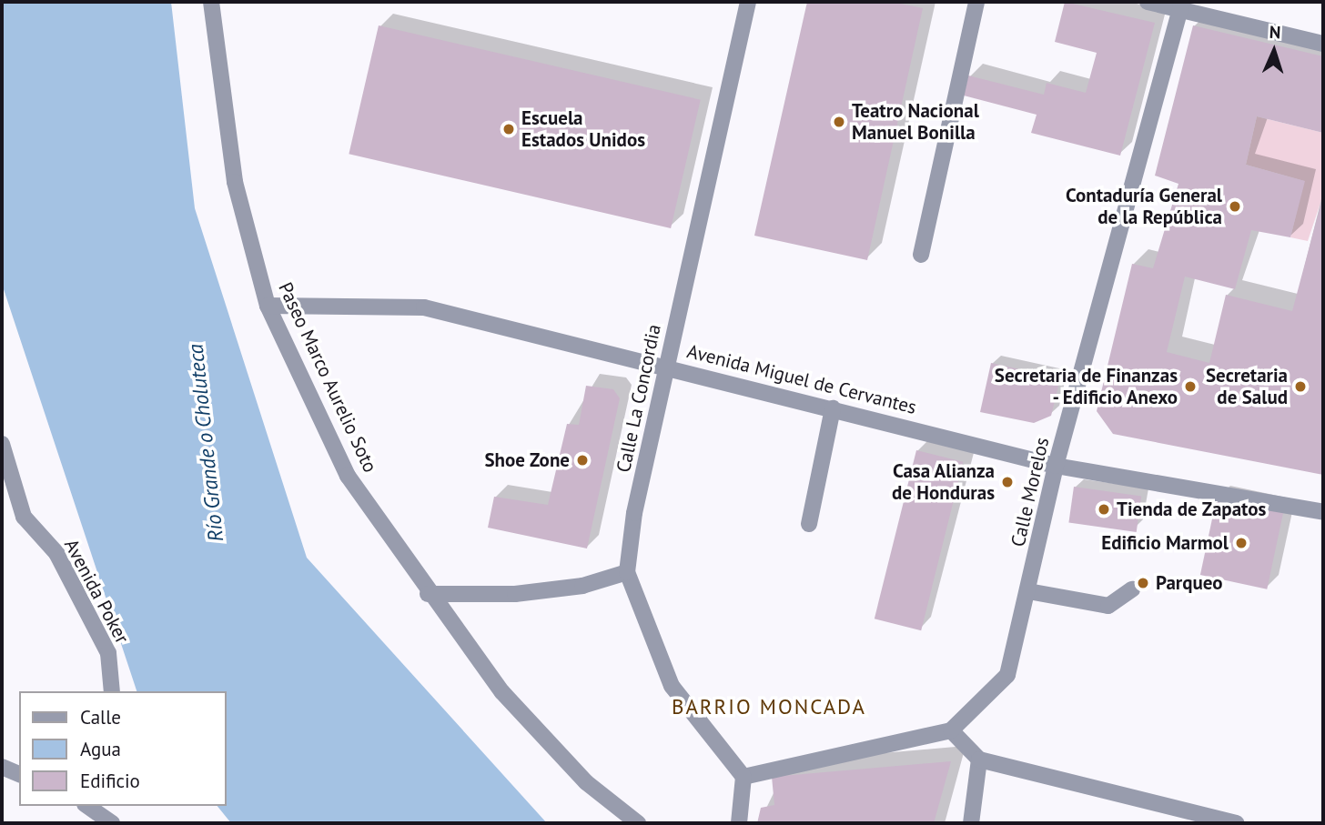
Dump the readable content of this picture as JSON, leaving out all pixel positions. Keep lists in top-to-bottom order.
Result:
{
  "streets": {
    "street": [
      "Paseo Marco Aurelio Soto",
      "Avenida Miguel de Cervantes",
      "Calle La Concordia",
      "Calle Morelos",
      "Avenida Poker"
    ]
  },
  "crossings": [
    ["Paseo Marco Aurelio Soto", "Avenida Miguel de Cervantes"],
    ["Avenida Miguel de Cervantes", "Calle La Concordia"],
    ["Avenida Miguel de Cervantes", "Calle Morelos"]
  ],
  "districts": ["BARRIO MONCADA"],
  "water": ["Río Grande o Choluteca"],
  "places": [
    "Teatro Nacional Manuel Bonilla",
    "Escuela Estados Unidos",
    "Contaduría General de la República",
    "Secretaria de Finanzas - Edificio Anexo",
    "Secretaria de Salud",
    "Shoe Zone",
    "Casa Alianza de Honduras",
    "Tienda de Zapatos",
    "Edificio Marmol",
    "Parqueo"
  ],
  "legend": ["Calle", "Agua", "Edificio"],
  "north": "top"
}
